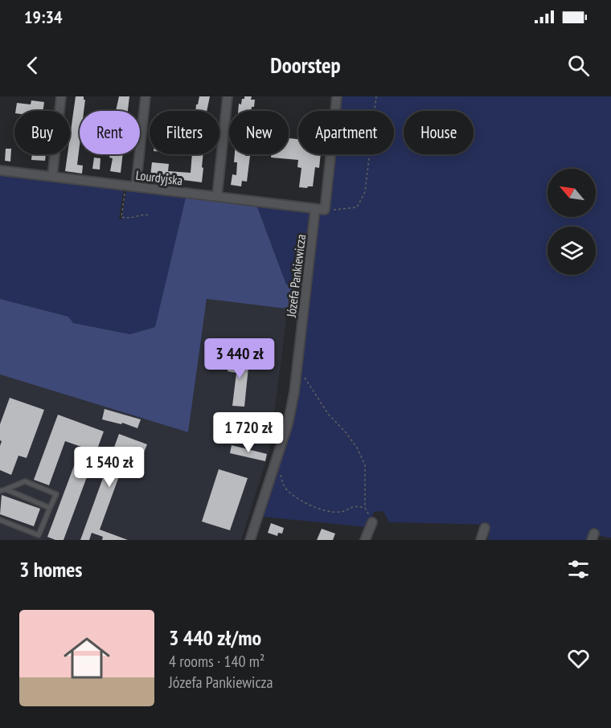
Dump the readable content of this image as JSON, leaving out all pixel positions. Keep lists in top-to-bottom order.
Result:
{
  "streets": {
    "street": ["Lourdyjska", "Józefa Pankiewicza"]
  },
  "crossings": [
    ["Lourdyjska", "Józefa Pankiewicza"]
  ],
  "north": "top left",
  "page": {
    "status": "19:34",
    "header": "Doorstep",
    "chip": [
      "Buy",
      "Rent",
      "Filters",
      "New",
      "Apartment",
      "House"
    ],
    "price": ["3 440 zł", "1 720 zł", "1 540 zł"],
    "heading": "3 homes",
    "list": [
      {
        "name": "3 440 zł/mo",
        "note": "4 rooms · 140 m² · Józefa Pankiewicza"
      }
    ]
  }
}
